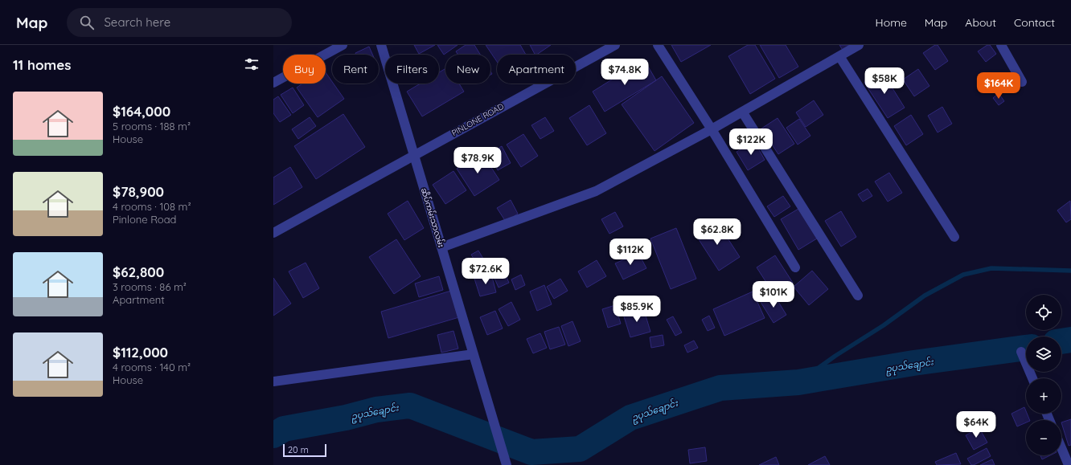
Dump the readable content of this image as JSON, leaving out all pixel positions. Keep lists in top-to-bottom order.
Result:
{
  "streets": {
    "street": ["PINLONE ROAD", "ဆိပ်ကမ်းသာလမ်း"]
  },
  "crossings": [
    ["PINLONE ROAD", "ဆိပ်ကမ်းသာလမ်း"]
  ],
  "water": ["ဥပုသ်ချောင်း"],
  "scale_bar": "20 m",
  "page": {
    "header": "Map",
    "search": "Search here",
    "nav": [
      "Home",
      "Map",
      "About",
      "Contact"
    ],
    "heading": "11 homes",
    "chip": [
      "Buy",
      "Rent",
      "Filters",
      "New",
      "Apartment"
    ],
    "price": [
      "$74.8K",
      "$58K",
      "$164K",
      "$122K",
      "$78.9K",
      "$62.8K",
      "$112K",
      "$72.6K",
      "$101K",
      "$85.9K",
      "$64K"
    ],
    "list": [
      {
        "name": "$164,000",
        "note": "5 rooms · 188 m² · House"
      },
      {
        "name": "$78,900",
        "note": "4 rooms · 108 m² · Pinlone Road"
      },
      {
        "name": "$62,800",
        "note": "3 rooms · 86 m² · Apartment"
      },
      {
        "name": "$112,000",
        "note": "4 rooms · 140 m² · House"
      }
    ],
    "map_buttons": ["+", "−"],
    "scale": "20 m"
  }
}
